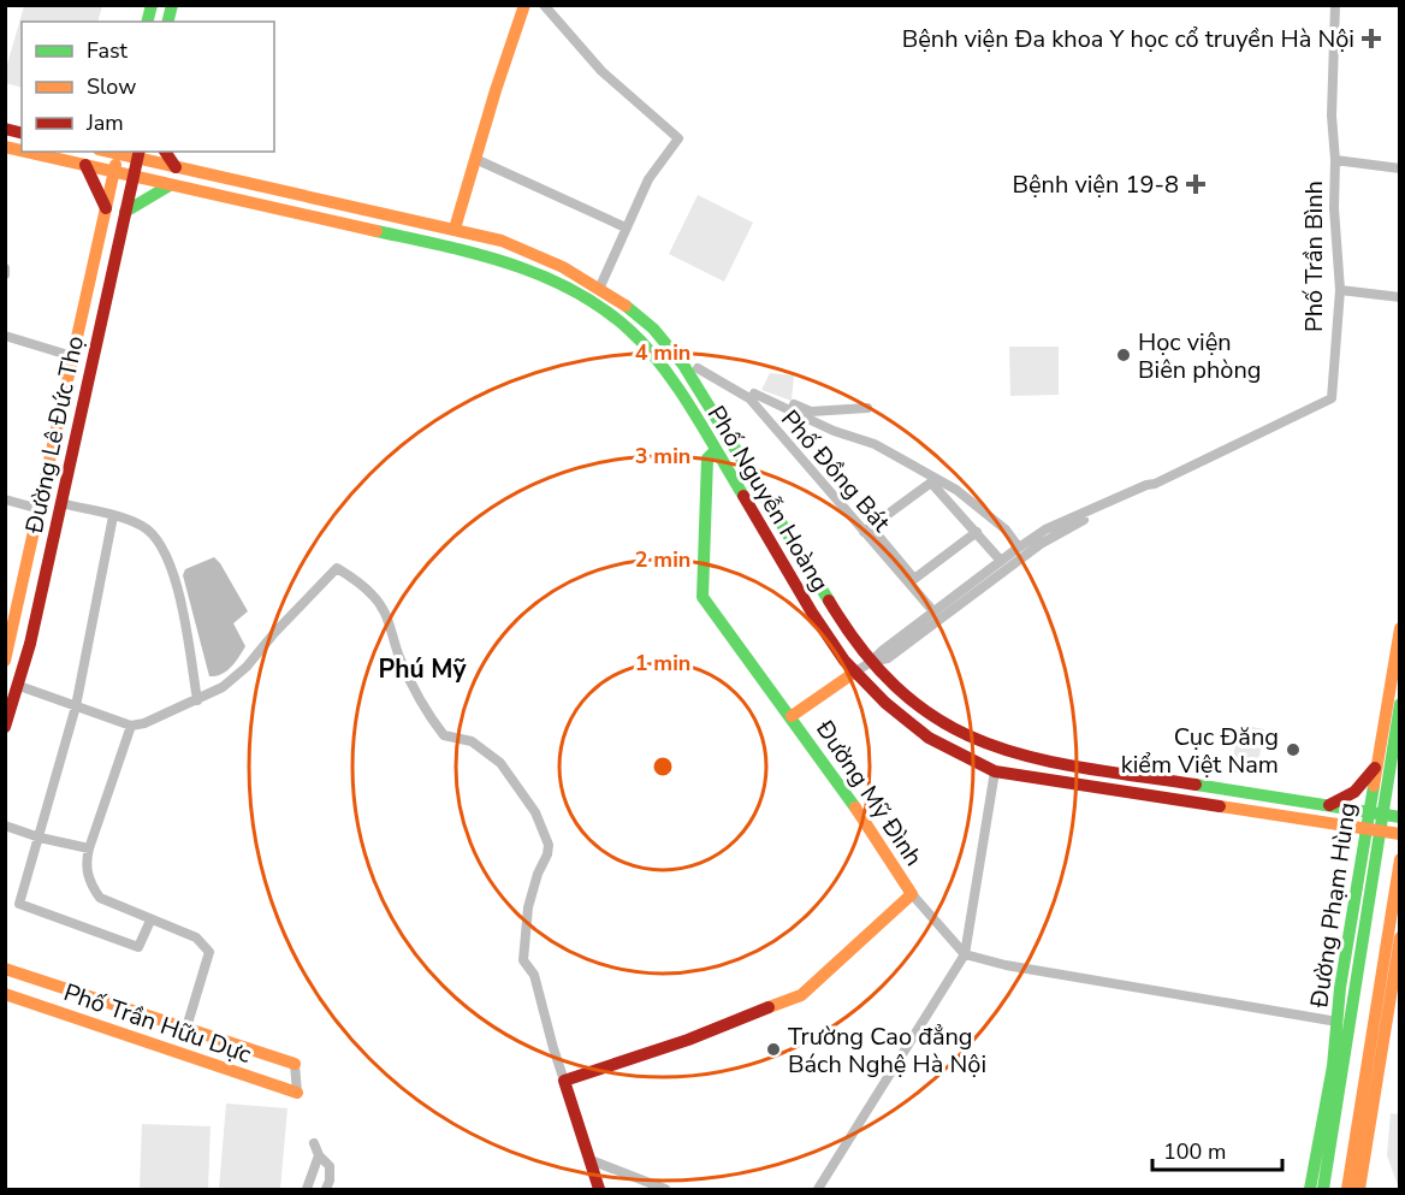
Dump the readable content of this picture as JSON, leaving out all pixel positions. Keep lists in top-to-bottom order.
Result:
{
  "streets": {
    "main road": [
      "Phố Trần Bình",
      "Đường Lê Đức Thọ",
      "Phố Nguyễn Hoàng",
      "Đường Mỹ Đình",
      "Đường Phạm Hùng",
      "Phố Trần Hữu Dực"
    ],
    "street": ["Phố Đồng Bát"]
  },
  "crossings": [
    ["Phố Trần Bình", "Phố Đồng Bát"],
    ["Phố Trần Bình", "Phố Nguyễn Hoàng"],
    ["Phố Trần Bình", "Đường Mỹ Đình"],
    ["Đường Lê Đức Thọ", "Phố Nguyễn Hoàng"],
    ["Phố Nguyễn Hoàng", "Đường Mỹ Đình"],
    ["Phố Nguyễn Hoàng", "Đường Phạm Hùng"]
  ],
  "districts": ["Phú Mỹ"],
  "places": {
    "health": ["Bệnh viện Đa khoa Y học cổ truyền Hà Nội", "Bệnh viện 19-8"],
    "other": ["Học viện Biên phòng", "Cục Đăng kiểm Việt Nam", "Trường Cao đẳng Bách Nghệ Hà Nội"]
  },
  "legend": ["Fast", "Slow", "Jam"],
  "scale_bar": "100 m",
  "rings": [
    "4 min",
    "3 min",
    "2 min",
    "1 min"
  ]
}
